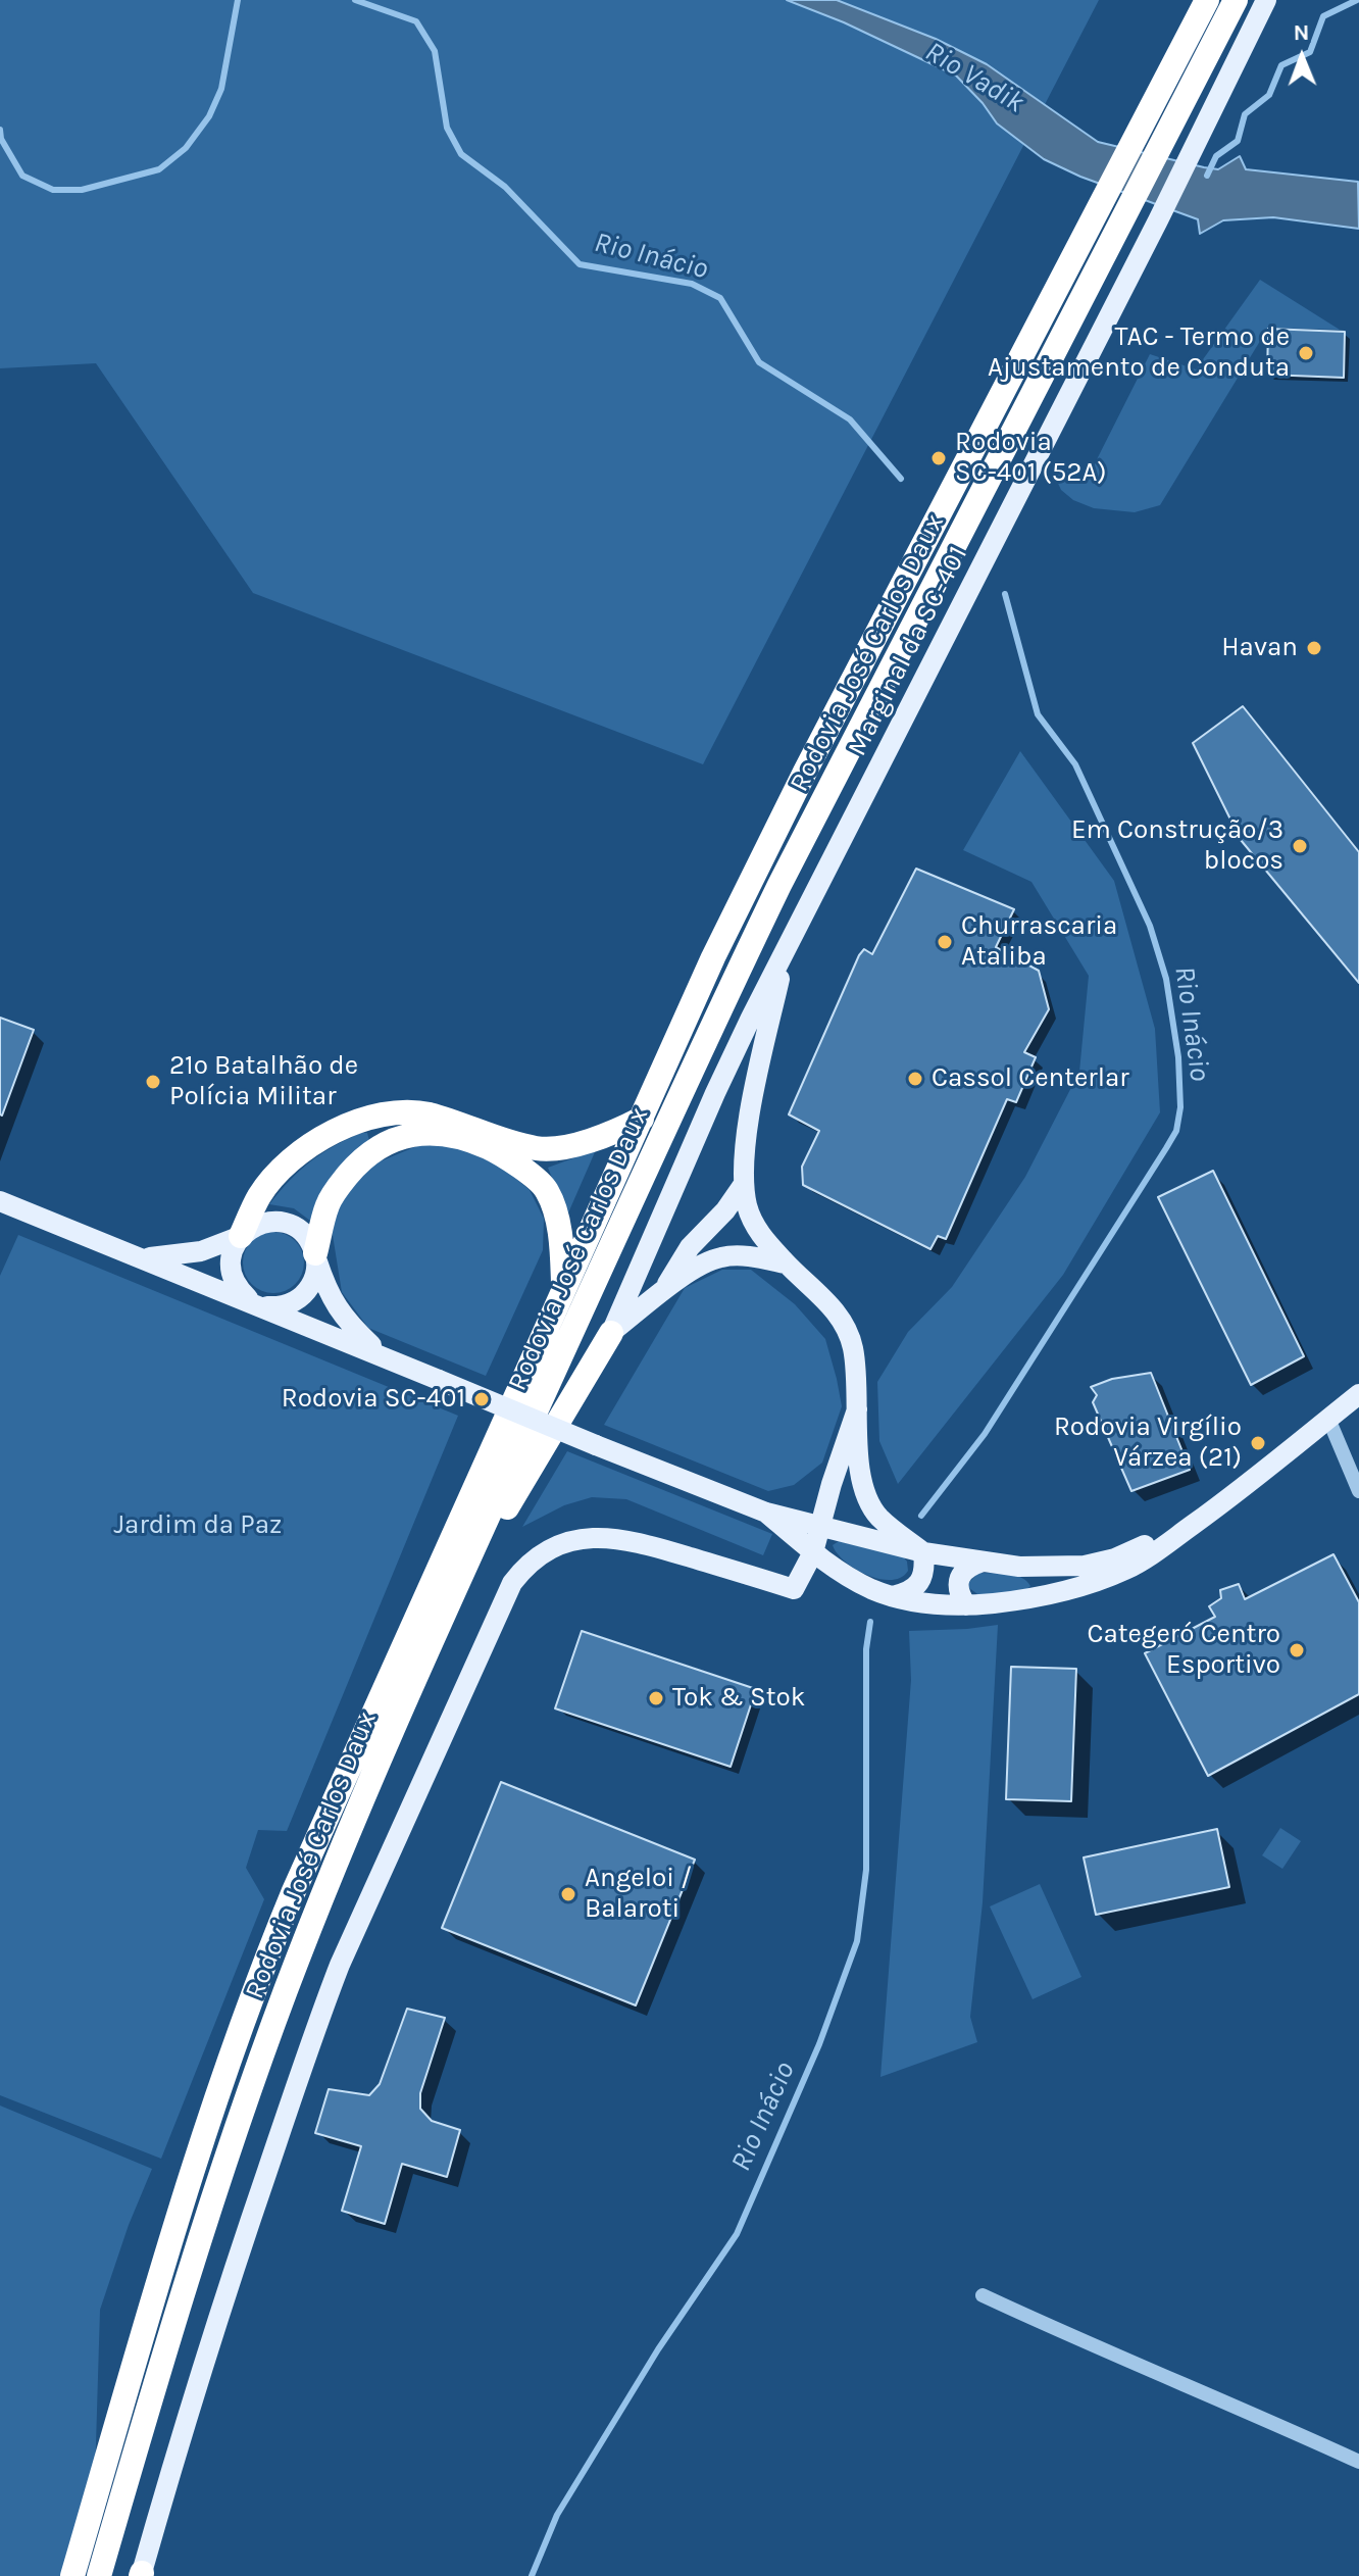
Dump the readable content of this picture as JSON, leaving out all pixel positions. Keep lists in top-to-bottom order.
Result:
{
  "streets": {
    "highway": ["Rodovia José Carlos Daux"],
    "main road": ["Marginal da SC-401"]
  },
  "water": ["Rio Vadik", "Rio Inácio"],
  "parks": ["Jardim da Paz"],
  "places": [
    "TAC - Termo de Ajustamento de Conduta",
    "Rodovia SC-401 (52A)",
    "Havan",
    "Em Construção/3 blocos",
    "Churrascaria Ataliba",
    "Cassol Centerlar",
    "21º Batalhão de Polícia Militar",
    "Rodovia SC-401",
    "Rodovia Virgílio Várzea (21)",
    "Categeró Centro Esportivo",
    "Tok & Stok",
    "Angeloi / Balaroti"
  ],
  "north": "top"
}
